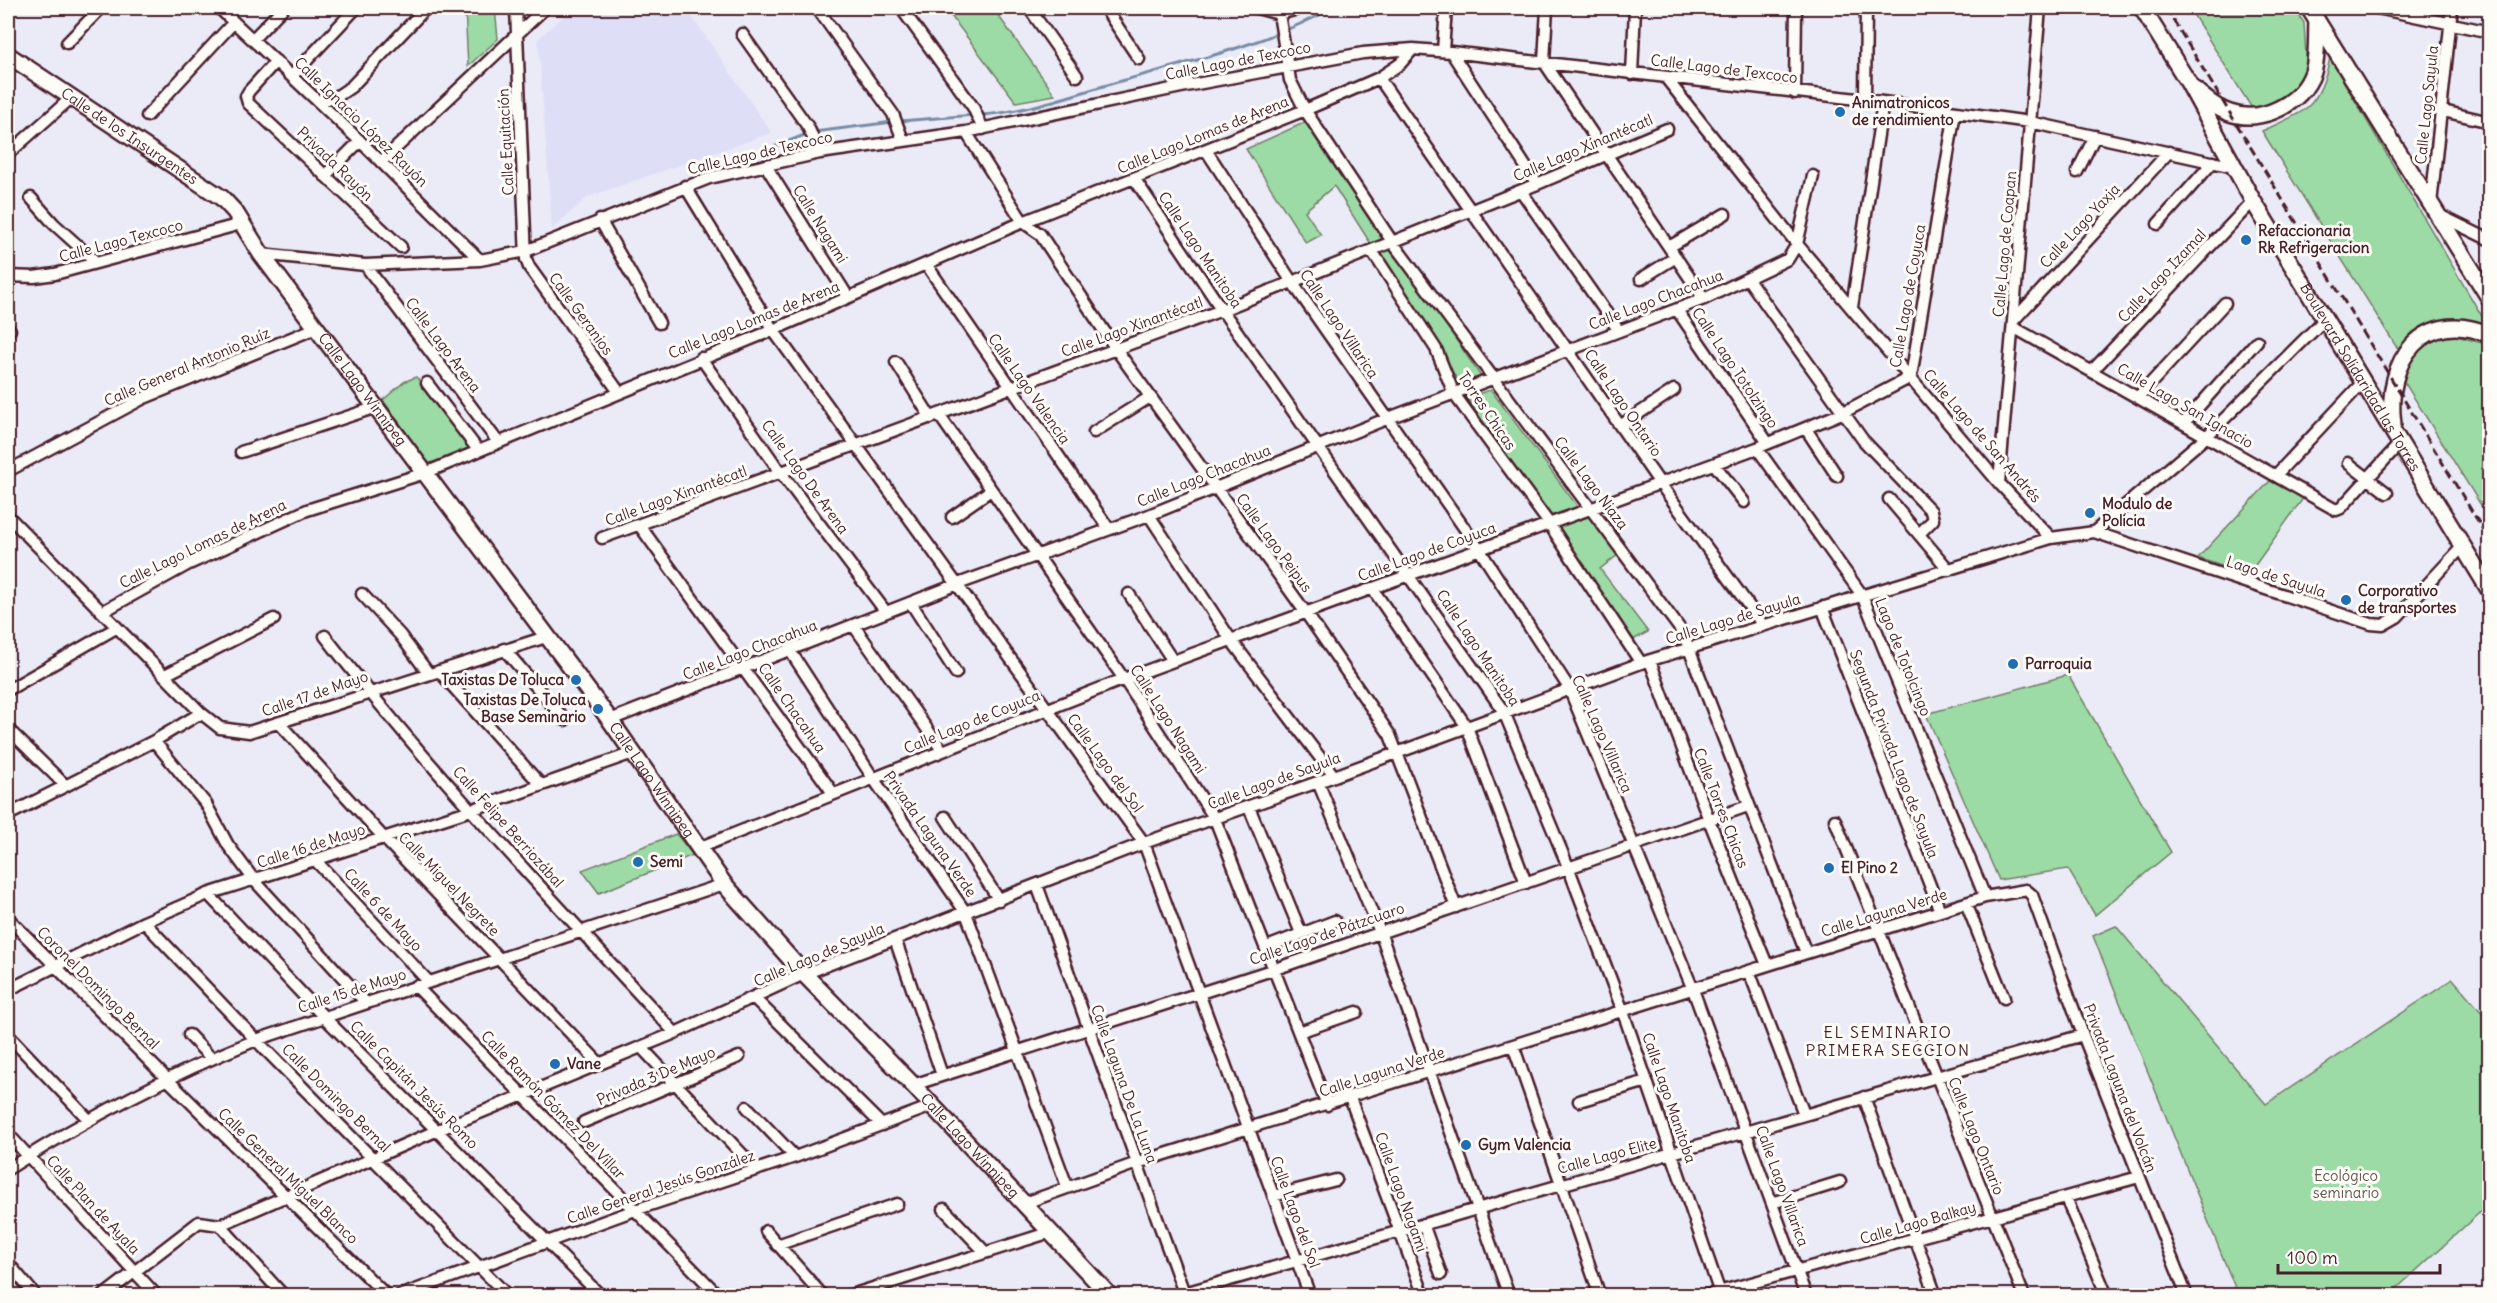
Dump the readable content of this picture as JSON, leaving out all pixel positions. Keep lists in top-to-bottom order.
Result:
{
  "streets": {
    "main road": ["Calle de los Insurgentes", "Boulevard Solidaridad las Torres", "Calle Lago Winnipeg"],
    "street": [
      "Calle Lago de Texcoco",
      "Calle Lago Sayula",
      "Calle Ignacio López Rayón",
      "Calle Lago Lomas de Arena",
      "Calle Equitación",
      "Calle Lago Xinantécatl",
      "Privada Rayón",
      "Calle Nagami",
      "Calle Lago Yaxja",
      "Calle Lago Texcoco",
      "Calle Lago de Coapan",
      "Calle Lago Manitoba",
      "Calle Lago Izamal",
      "Calle Lago de Coyuca",
      "Calle Lago Chacahua",
      "Calle Geranios",
      "Calle Lago Villarica",
      "Calle Lago Arena",
      "Calle General Antonio Ruíz",
      "Calle Lago Totolzingo",
      "Calle Lago Valencia",
      "Calle Lago Ontario",
      "Calle Lago San Ignacio",
      "Torres Chicas",
      "Calle Lago de San Andrés",
      "Calle Lago De Arena",
      "Calle Lago Niaza",
      "Calle Lago Peipus",
      "Lago de Sayula",
      "Calle Lago de Sayula",
      "Lago de Totolcingo",
      "Calle 17 de Mayo",
      "Calle Chacahua",
      "Calle Lago Nagami",
      "Segunda Privada Lago de Sayula",
      "Calle Lago del Sol",
      "Calle Torres Chicas",
      "Calle Felipe Berriozábal",
      "Privada Laguna Verde",
      "Calle 16 de Mayo",
      "Calle Miguel Negrete",
      "Calle 6 de Mayo",
      "Calle Laguna Verde",
      "Calle Lago de Pátzcuaro",
      "Coronel Domingo Bernal",
      "Calle 15 de Mayo",
      "Privada 3 De Mayo",
      "Calle Laguna De La Luna",
      "Calle Capitán Jesús Romo",
      "Privada Laguna del Volcán",
      "Calle Domingo Bernal",
      "Calle Ramón Gómez Del Villar",
      "Calle Lago Elite",
      "Calle General Miguel Blanco",
      "Calle General Jesús González",
      "Calle Plan de Ayala",
      "Calle Lago Balkay"
    ]
  },
  "crossings": [
    ["Calle Lago de Texcoco", "Calle Ignacio López Rayón"],
    ["Calle Lago de Texcoco", "Calle Lago Lomas de Arena"],
    ["Calle Lago de Texcoco", "Calle Equitación"],
    ["Calle Lago de Texcoco", "Calle Nagami"],
    ["Calle Lago de Texcoco", "Calle Lago Yaxja"],
    ["Calle Lago de Texcoco", "Calle Lago de Coapan"],
    ["Calle Lago de Texcoco", "Calle Lago de Coyuca"],
    ["Calle Lago de Texcoco", "Calle Geranios"],
    ["Calle Lago de Texcoco", "Calle Lago Arena"],
    ["Calle Lago de Texcoco", "Boulevard Solidaridad las Torres"],
    ["Calle Lago de Texcoco", "Calle Lago Winnipeg"],
    ["Calle Lago de Texcoco", "Calle Lago de San Andrés"],
    ["Calle Lago de Texcoco", "Calle Lago Niaza"],
    ["Calle Lago de Texcoco", "Calle Lago Peipus"],
    ["Calle Lago de Texcoco", "Calle Lago del Sol"],
    ["Calle Ignacio López Rayón", "Privada Rayón"],
    ["Calle Lago Lomas de Arena", "Calle Nagami"],
    ["Calle Lago Lomas de Arena", "Calle Lago Manitoba"],
    ["Calle Lago Lomas de Arena", "Calle Geranios"],
    ["Calle Lago Lomas de Arena", "Calle Lago Villarica"],
    ["Calle Lago Lomas de Arena", "Calle Lago Arena"],
    ["Calle Lago Lomas de Arena", "Calle Lago Valencia"],
    ["Calle Lago Lomas de Arena", "Calle Lago Winnipeg"],
    ["Calle Lago Lomas de Arena", "Calle Lago Ontario"],
    ["Calle Lago Lomas de Arena", "Calle Lago De Arena"],
    ["Calle Lago Lomas de Arena", "Calle Lago Niaza"],
    ["Calle Lago Lomas de Arena", "Calle Lago Peipus"],
    ["Calle Lago Lomas de Arena", "Calle 17 de Mayo"],
    ["Calle Lago Lomas de Arena", "Calle Lago del Sol"],
    ["Calle de los Insurgentes", "Calle Lago Texcoco"],
    ["Calle de los Insurgentes", "Calle Lago Winnipeg"],
    ["Calle Equitación", "Calle Geranios"],
    ["Calle Lago Xinantécatl", "Calle Lago Manitoba"],
    ["Calle Lago Xinantécatl", "Calle Lago Villarica"],
    ["Calle Lago Xinantécatl", "Calle Lago Valencia"],
    ["Calle Lago Xinantécatl", "Calle Lago Ontario"],
    ["Calle Lago Xinantécatl", "Torres Chicas"],
    ["Calle Lago Xinantécatl", "Calle Lago De Arena"],
    ["Calle Lago Xinantécatl", "Calle Lago Niaza"],
    ["Calle Lago Xinantécatl", "Calle Lago Peipus"],
    ["Calle Lago Xinantécatl", "Calle Chacahua"],
    ["Calle Lago Xinantécatl", "Calle Lago Nagami"],
    ["Calle Lago Xinantécatl", "Calle Lago del Sol"],
    ["Calle Lago Yaxja", "Calle Lago de Coapan"],
    ["Calle Lago Yaxja", "Calle Lago San Ignacio"],
    ["Calle Lago Texcoco", "Calle Lago Winnipeg"],
    ["Calle Lago de Coapan", "Calle Lago San Ignacio"],
    ["Calle Lago de Coapan", "Calle Lago de San Andrés"],
    ["Calle Lago Manitoba", "Calle Lago de Coyuca"],
    ["Calle Lago Manitoba", "Calle Lago Chacahua"],
    ["Calle Lago Manitoba", "Calle Lago de Sayula"],
    ["Calle Lago Manitoba", "Calle Laguna Verde"],
    ["Calle Lago Manitoba", "Calle Lago de Pátzcuaro"],
    ["Calle Lago Manitoba", "Calle Lago Elite"],
    ["Calle Lago Manitoba", "Calle Lago Balkay"],
    ["Calle Lago Izamal", "Boulevard Solidaridad las Torres"],
    ["Calle Lago Izamal", "Calle Lago San Ignacio"],
    ["Calle Lago de Coyuca", "Calle Lago Villarica"],
    ["Calle Lago de Coyuca", "Calle Lago Totolzingo"],
    ["Calle Lago de Coyuca", "Calle Lago Winnipeg"],
    ["Calle Lago de Coyuca", "Calle Lago Ontario"],
    ["Calle Lago de Coyuca", "Torres Chicas"],
    ["Calle Lago de Coyuca", "Calle Lago de San Andrés"],
    ["Calle Lago de Coyuca", "Calle Lago Niaza"],
    ["Calle Lago de Coyuca", "Calle Lago Peipus"],
    ["Calle Lago de Coyuca", "Lago de Totolcingo"],
    ["Calle Lago de Coyuca", "Calle Chacahua"],
    ["Calle Lago de Coyuca", "Calle Lago Nagami"],
    ["Calle Lago de Coyuca", "Calle Lago del Sol"],
    ["Calle Lago de Coyuca", "Calle Torres Chicas"],
    ["Calle Lago de Coyuca", "Privada Laguna Verde"],
    ["Calle Lago Chacahua", "Calle Lago Villarica"],
    ["Calle Lago Chacahua", "Calle Lago Totolzingo"],
    ["Calle Lago Chacahua", "Calle Lago Valencia"],
    ["Calle Lago Chacahua", "Calle Lago Winnipeg"],
    ["Calle Lago Chacahua", "Calle Lago Ontario"],
    ["Calle Lago Chacahua", "Torres Chicas"],
    ["Calle Lago Chacahua", "Calle Lago de San Andrés"],
    ["Calle Lago Chacahua", "Calle Lago De Arena"],
    ["Calle Lago Chacahua", "Calle Lago Niaza"],
    ["Calle Lago Chacahua", "Calle Lago Peipus"],
    ["Calle Lago Chacahua", "Calle Chacahua"],
    ["Calle Lago Chacahua", "Calle Lago Nagami"],
    ["Calle Lago Chacahua", "Calle Lago del Sol"],
    ["Calle Lago Chacahua", "Privada Laguna Verde"],
    ["Calle Lago Villarica", "Calle Lago de Sayula"],
    ["Calle Lago Villarica", "Calle Laguna Verde"],
    ["Calle Lago Villarica", "Calle Lago de Pátzcuaro"],
    ["Calle Lago Villarica", "Calle Lago Elite"],
    ["Calle Lago Villarica", "Calle Lago Balkay"],
    ["Calle General Antonio Ruíz", "Calle Lago Winnipeg"],
    ["Boulevard Solidaridad las Torres", "Lago de Sayula"],
    ["Calle Lago Winnipeg", "Calle Lago de Sayula"],
    ["Calle Lago Winnipeg", "Calle 17 de Mayo"],
    ["Calle Lago Winnipeg", "Calle 16 de Mayo"],
    ["Calle Lago Winnipeg", "Calle Laguna Verde"],
    ["Calle Lago Winnipeg", "Calle Lago de Pátzcuaro"],
    ["Calle Lago Winnipeg", "Calle 15 de Mayo"],
    ["Calle Lago Winnipeg", "Calle General Jesús González"],
    ["Calle Lago Ontario", "Calle Lago de Sayula"],
    ["Calle Lago Ontario", "Calle Laguna Verde"],
    ["Calle Lago Ontario", "Calle Lago Elite"],
    ["Calle Lago Ontario", "Calle Lago Balkay"],
    ["Torres Chicas", "Calle Torres Chicas"],
    ["Calle Lago de San Andrés", "Lago de Sayula"],
    ["Calle Lago de San Andrés", "Calle Lago de Sayula"],
    ["Calle Lago Niaza", "Calle Lago de Sayula"],
    ["Calle Lago Niaza", "Calle Laguna Verde"],
    ["Calle Lago Niaza", "Calle Lago de Pátzcuaro"],
    ["Calle Lago Peipus", "Calle Lago de Sayula"],
    ["Calle Lago Peipus", "Calle Lago de Pátzcuaro"],
    ["Lago de Sayula", "Calle Lago de Sayula"],
    ["Calle Lago de Sayula", "Lago de Totolcingo"],
    ["Calle Lago de Sayula", "Calle Lago Nagami"],
    ["Calle Lago de Sayula", "Segunda Privada Lago de Sayula"],
    ["Calle Lago de Sayula", "Calle Lago del Sol"],
    ["Calle Lago de Sayula", "Calle Torres Chicas"],
    ["Calle Lago de Sayula", "Calle Felipe Berriozábal"],
    ["Calle Lago de Sayula", "Privada Laguna Verde"],
    ["Calle Lago de Sayula", "Calle Miguel Negrete"],
    ["Calle Lago de Sayula", "Calle Laguna De La Luna"],
    ["Calle Lago de Sayula", "Calle Capitán Jesús Romo"],
    ["Calle Lago de Sayula", "Calle Domingo Bernal"],
    ["Calle Lago de Sayula", "Calle Ramón Gómez Del Villar"],
    ["Calle Lago de Sayula", "Calle General Miguel Blanco"],
    ["Calle Lago de Sayula", "Calle Plan de Ayala"],
    ["Lago de Totolcingo", "Calle Laguna Verde"],
    ["Calle 17 de Mayo", "Calle Felipe Berriozábal"],
    ["Calle 17 de Mayo", "Calle Miguel Negrete"],
    ["Calle Lago Nagami", "Calle Laguna Verde"],
    ["Calle Lago Nagami", "Calle Lago de Pátzcuaro"],
    ["Calle Lago Nagami", "Calle Lago Elite"],
    ["Segunda Privada Lago de Sayula", "Calle Laguna Verde"],
    ["Calle Lago del Sol", "Calle Laguna Verde"],
    ["Calle Lago del Sol", "Calle Lago de Pátzcuaro"],
    ["Calle Lago del Sol", "Calle Lago Elite"],
    ["Calle Torres Chicas", "Calle Laguna Verde"],
    ["Calle Torres Chicas", "Calle Lago de Pátzcuaro"],
    ["Calle Felipe Berriozábal", "Calle 16 de Mayo"],
    ["Calle Felipe Berriozábal", "Calle 15 de Mayo"],
    ["Privada Laguna Verde", "Calle Laguna Verde"],
    ["Privada Laguna Verde", "Calle Lago de Pátzcuaro"],
    ["Calle 16 de Mayo", "Calle Miguel Negrete"],
    ["Calle 16 de Mayo", "Calle 6 de Mayo"],
    ["Calle 16 de Mayo", "Coronel Domingo Bernal"],
    ["Calle 16 de Mayo", "Calle Capitán Jesús Romo"],
    ["Calle 16 de Mayo", "Calle Domingo Bernal"],
    ["Calle Miguel Negrete", "Calle 15 de Mayo"],
    ["Calle 6 de Mayo", "Calle 15 de Mayo"],
    ["Calle Laguna Verde", "Calle Laguna De La Luna"],
    ["Calle Laguna Verde", "Privada Laguna del Volcán"],
    ["Calle Lago de Pátzcuaro", "Calle Laguna De La Luna"],
    ["Coronel Domingo Bernal", "Calle 15 de Mayo"],
    ["Coronel Domingo Bernal", "Calle General Miguel Blanco"],
    ["Calle 15 de Mayo", "Calle Capitán Jesús Romo"],
    ["Calle 15 de Mayo", "Calle Domingo Bernal"],
    ["Calle 15 de Mayo", "Calle Ramón Gómez Del Villar"],
    ["Calle 15 de Mayo", "Calle General Miguel Blanco"],
    ["Calle 15 de Mayo", "Calle Plan de Ayala"],
    ["Calle Laguna De La Luna", "Calle Lago Elite"],
    ["Calle Capitán Jesús Romo", "Calle General Jesús González"],
    ["Privada Laguna del Volcán", "Calle Lago Elite"],
    ["Privada Laguna del Volcán", "Calle Lago Balkay"],
    ["Calle Domingo Bernal", "Calle General Jesús González"],
    ["Calle Ramón Gómez Del Villar", "Calle General Jesús González"]
  ],
  "districts": ["EL SEMINARIO PRIMERA SECCION"],
  "parks": ["Ecológico seminario"],
  "places": [
    "Animatronicos de rendimiento",
    "Refaccionaria Rk Refrigeracion",
    "Modulo de Policia",
    "Corporativo de transportes",
    "Parroquia",
    "Taxistas De Toluca",
    "Taxistas De Toluca Base Seminario",
    "Semi",
    "El Pino 2",
    "Vane",
    "Gym Valencia"
  ],
  "scale_bar": "100 m"
}
